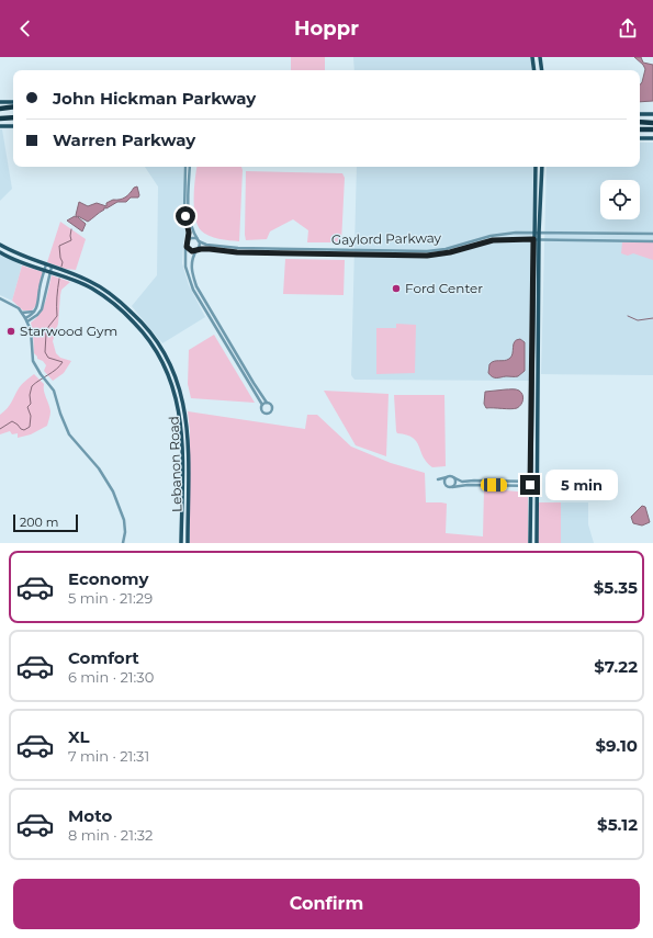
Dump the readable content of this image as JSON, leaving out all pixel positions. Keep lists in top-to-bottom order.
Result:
{
  "streets": {
    "main road": ["Lebanon Road"],
    "street": ["Gaylord Parkway"]
  },
  "places": ["Ford Center", "Starwood Gym"],
  "scale_bar": "200 m",
  "page": {
    "header": "Hoppr",
    "banner": ["John Hickman Parkway", "Warren Parkway"],
    "bubble": "5 min",
    "scale": "200 m",
    "list": [
      {
        "name": "Economy",
        "note": "5 min · 21:29",
        "value": "$5.35"
      },
      {
        "name": "Comfort",
        "note": "6 min · 21:30",
        "value": "$7.22"
      },
      {
        "name": "XL",
        "note": "7 min · 21:31",
        "value": "$9.10"
      },
      {
        "name": "Moto",
        "note": "8 min · 21:32",
        "value": "$5.12"
      }
    ],
    "buttons": "Confirm"
  }
}
